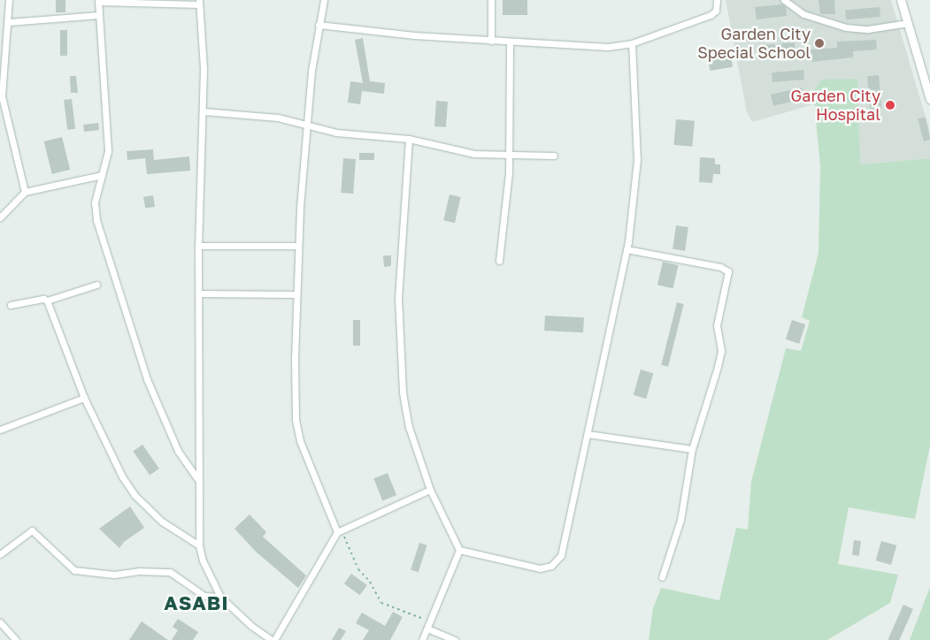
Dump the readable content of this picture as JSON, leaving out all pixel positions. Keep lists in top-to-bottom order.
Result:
{
  "districts": ["ASABI"],
  "places": ["Garden City Special School", "Garden City Hospital"]
}
